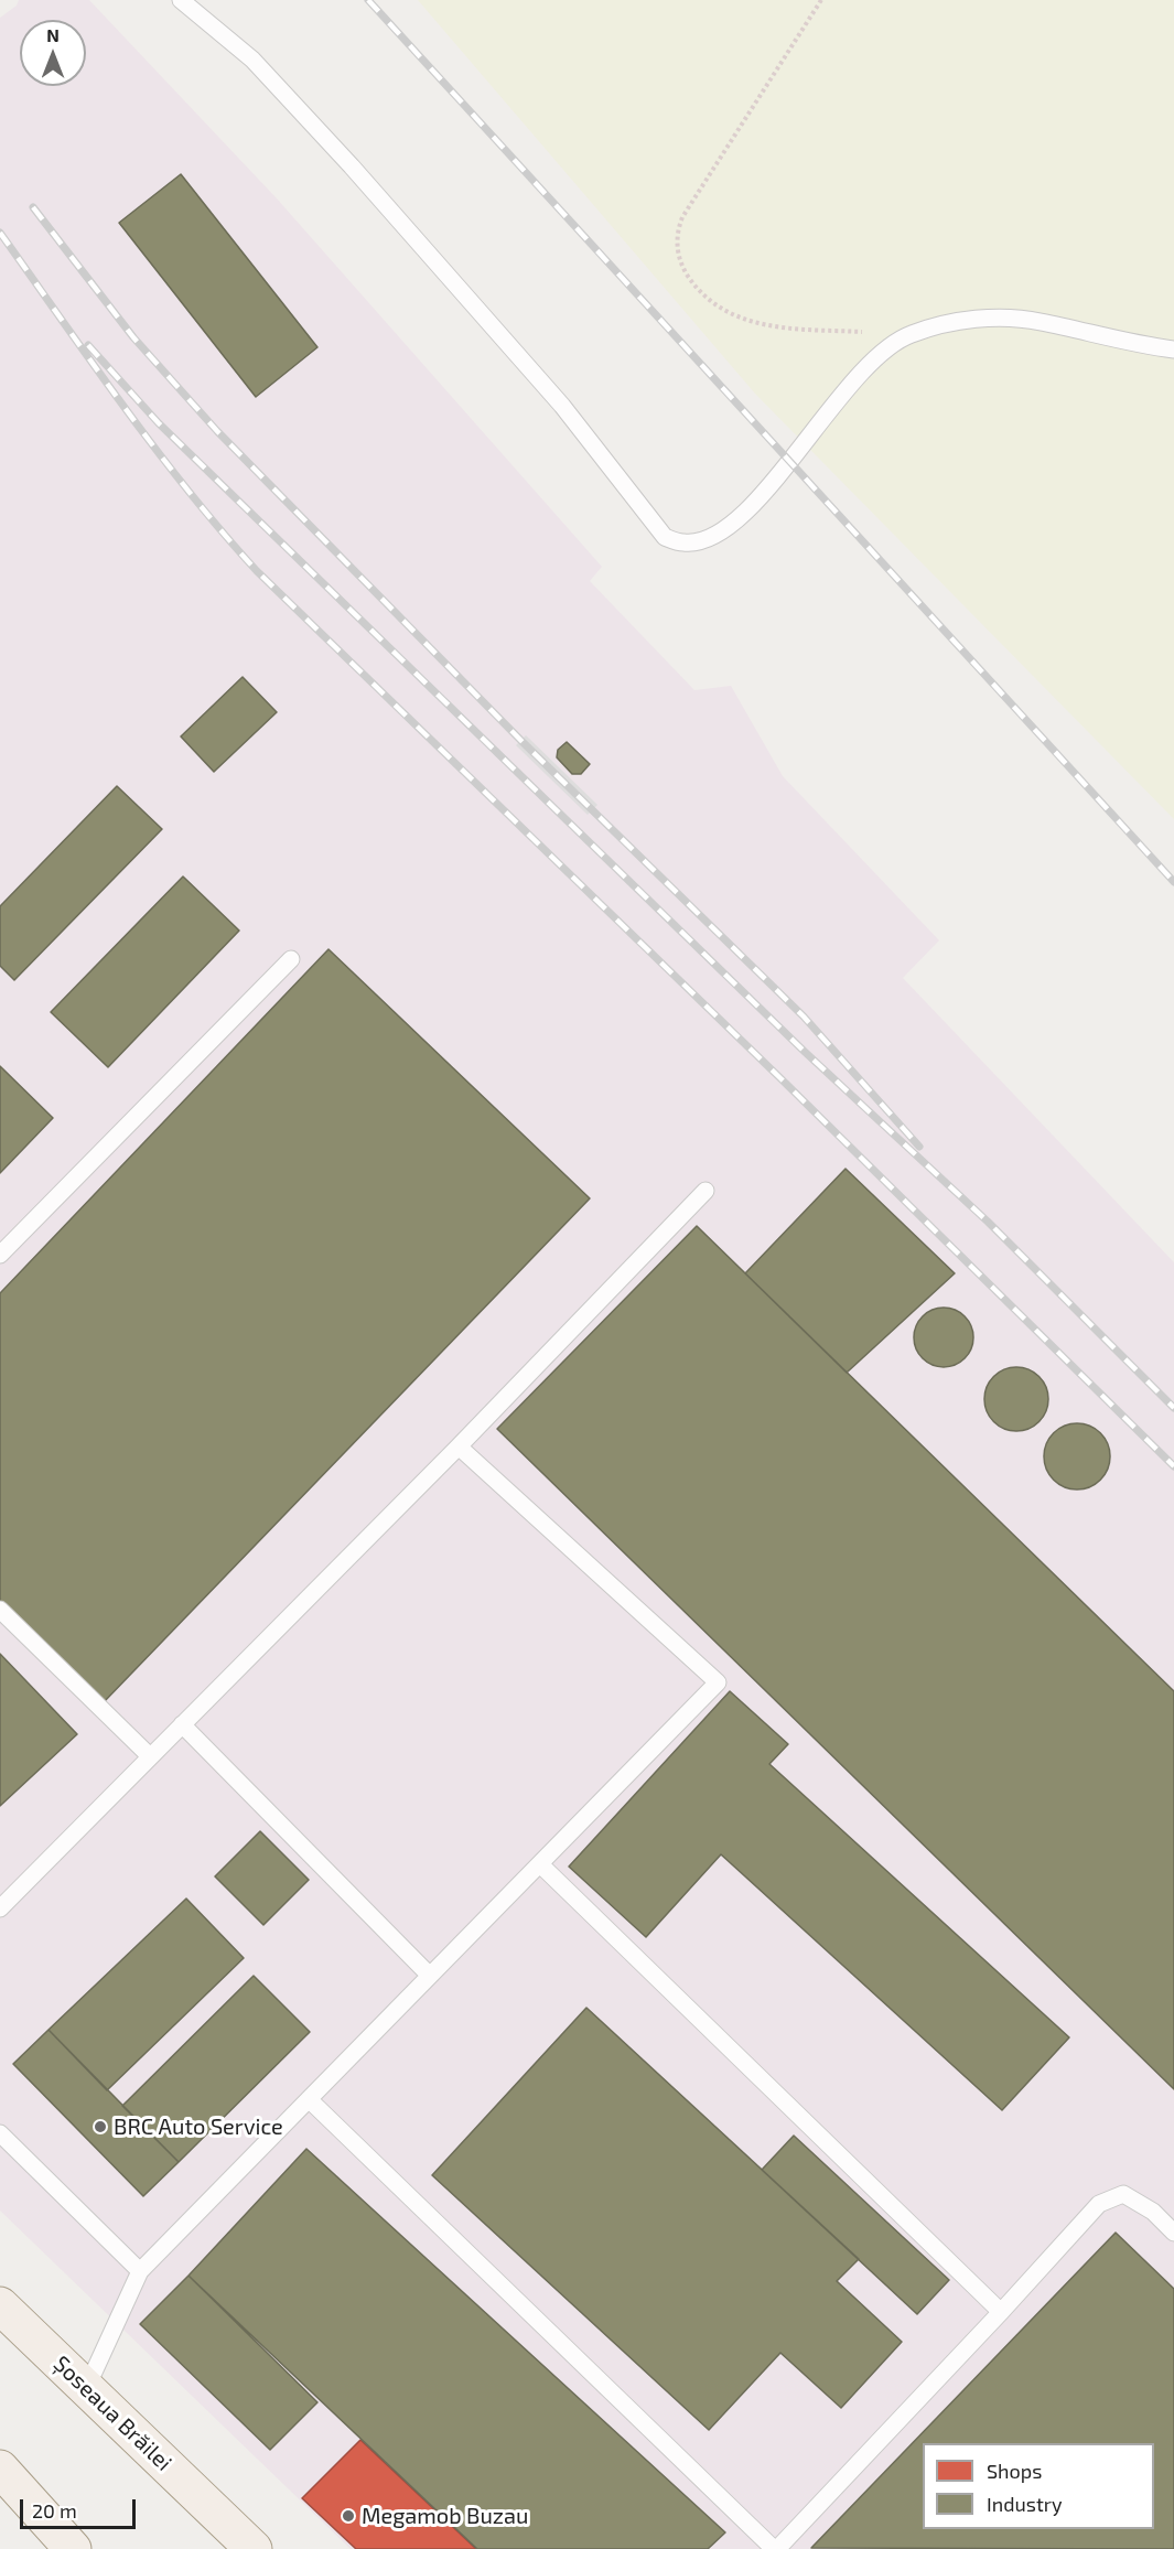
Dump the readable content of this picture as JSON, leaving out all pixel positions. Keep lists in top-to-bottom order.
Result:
{
  "streets": {
    "main road": ["Șoseaua Brăilei"]
  },
  "places": ["BRC Auto Service", "Megamob Buzau"],
  "legend": ["Shops", "Industry"],
  "scale_bar": "20 m",
  "north": "top"
}
